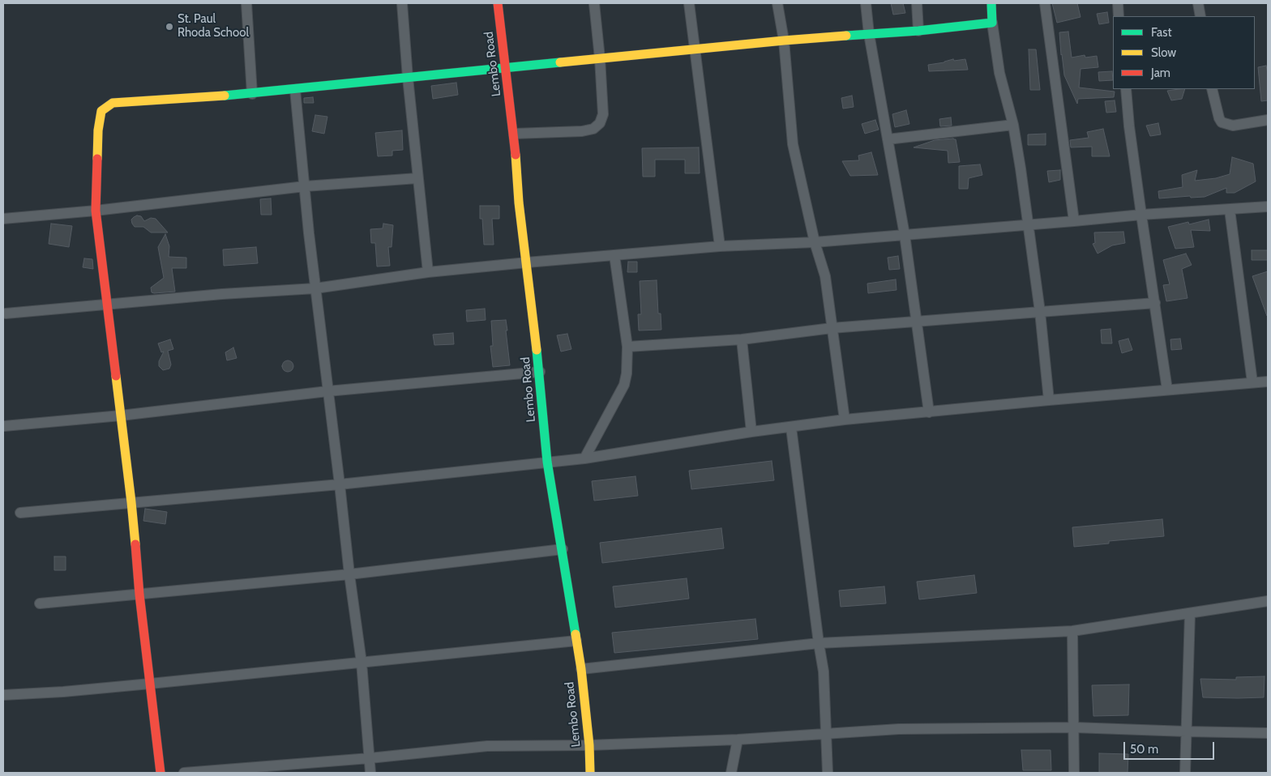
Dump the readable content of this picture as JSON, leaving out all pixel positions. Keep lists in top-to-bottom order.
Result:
{
  "streets": {
    "street": ["Lembo Road"]
  },
  "places": ["St. Paul Rhoda School"],
  "legend": ["Fast", "Slow", "Jam"],
  "scale_bar": "50 m"
}
